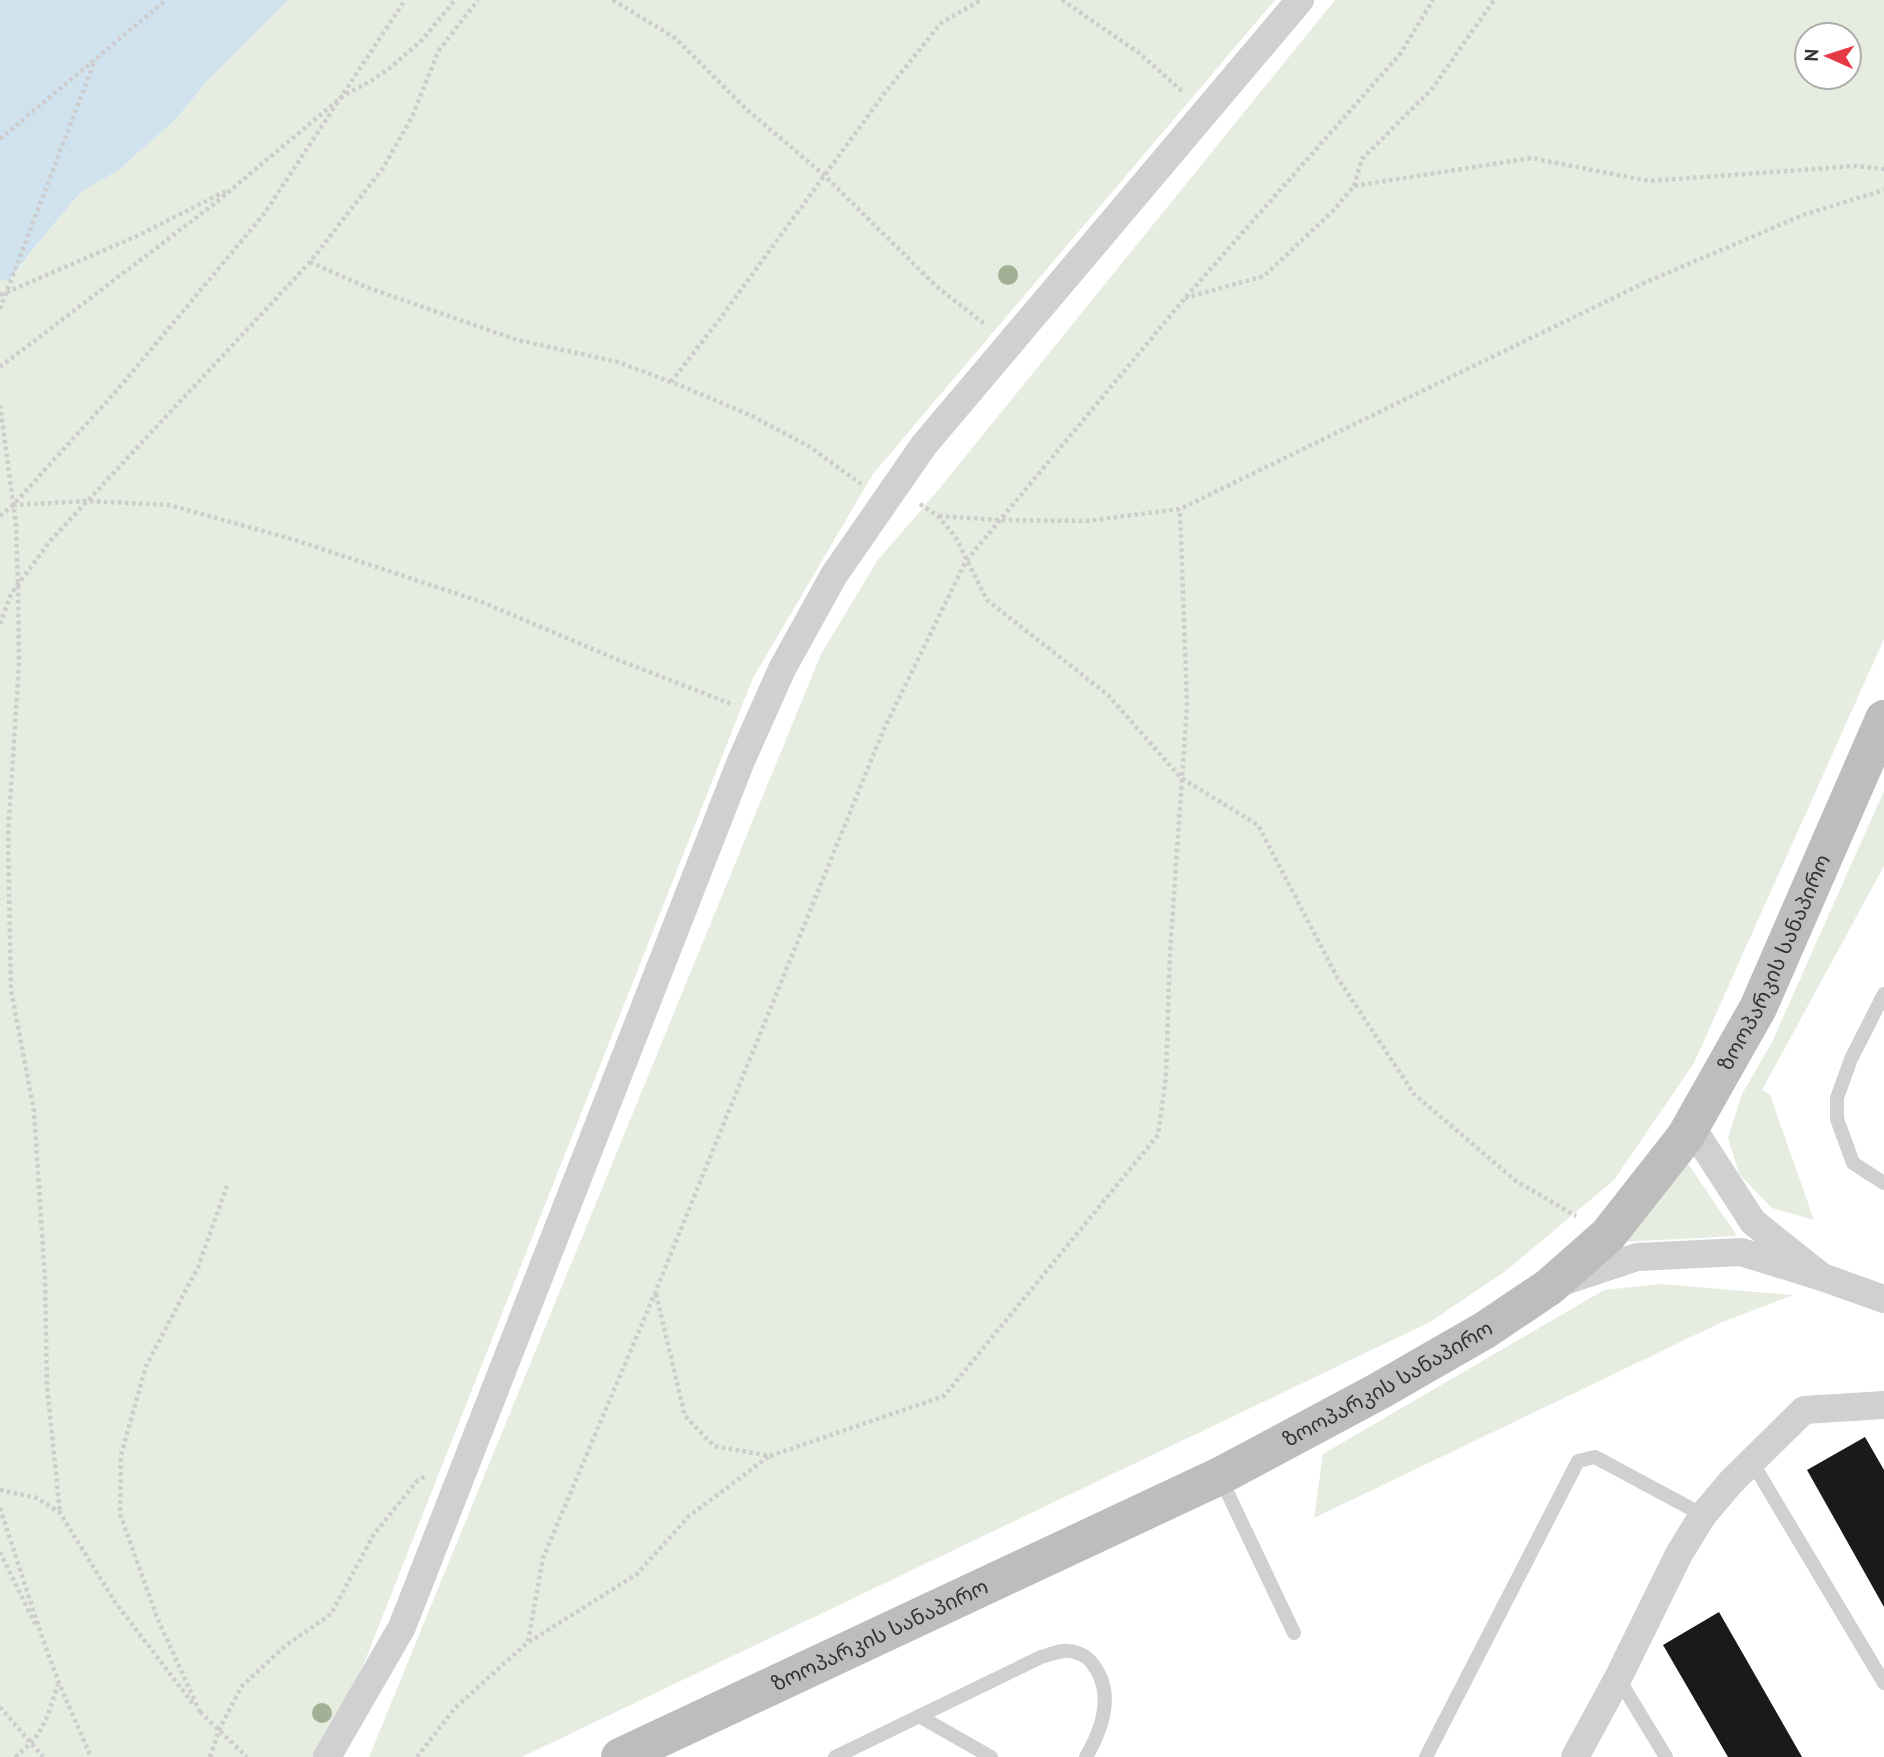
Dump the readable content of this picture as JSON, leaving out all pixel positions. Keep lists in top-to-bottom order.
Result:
{
  "streets": {
    "main road": ["ზოოპარკის სანაპირო"]
  },
  "north": "left"
}
